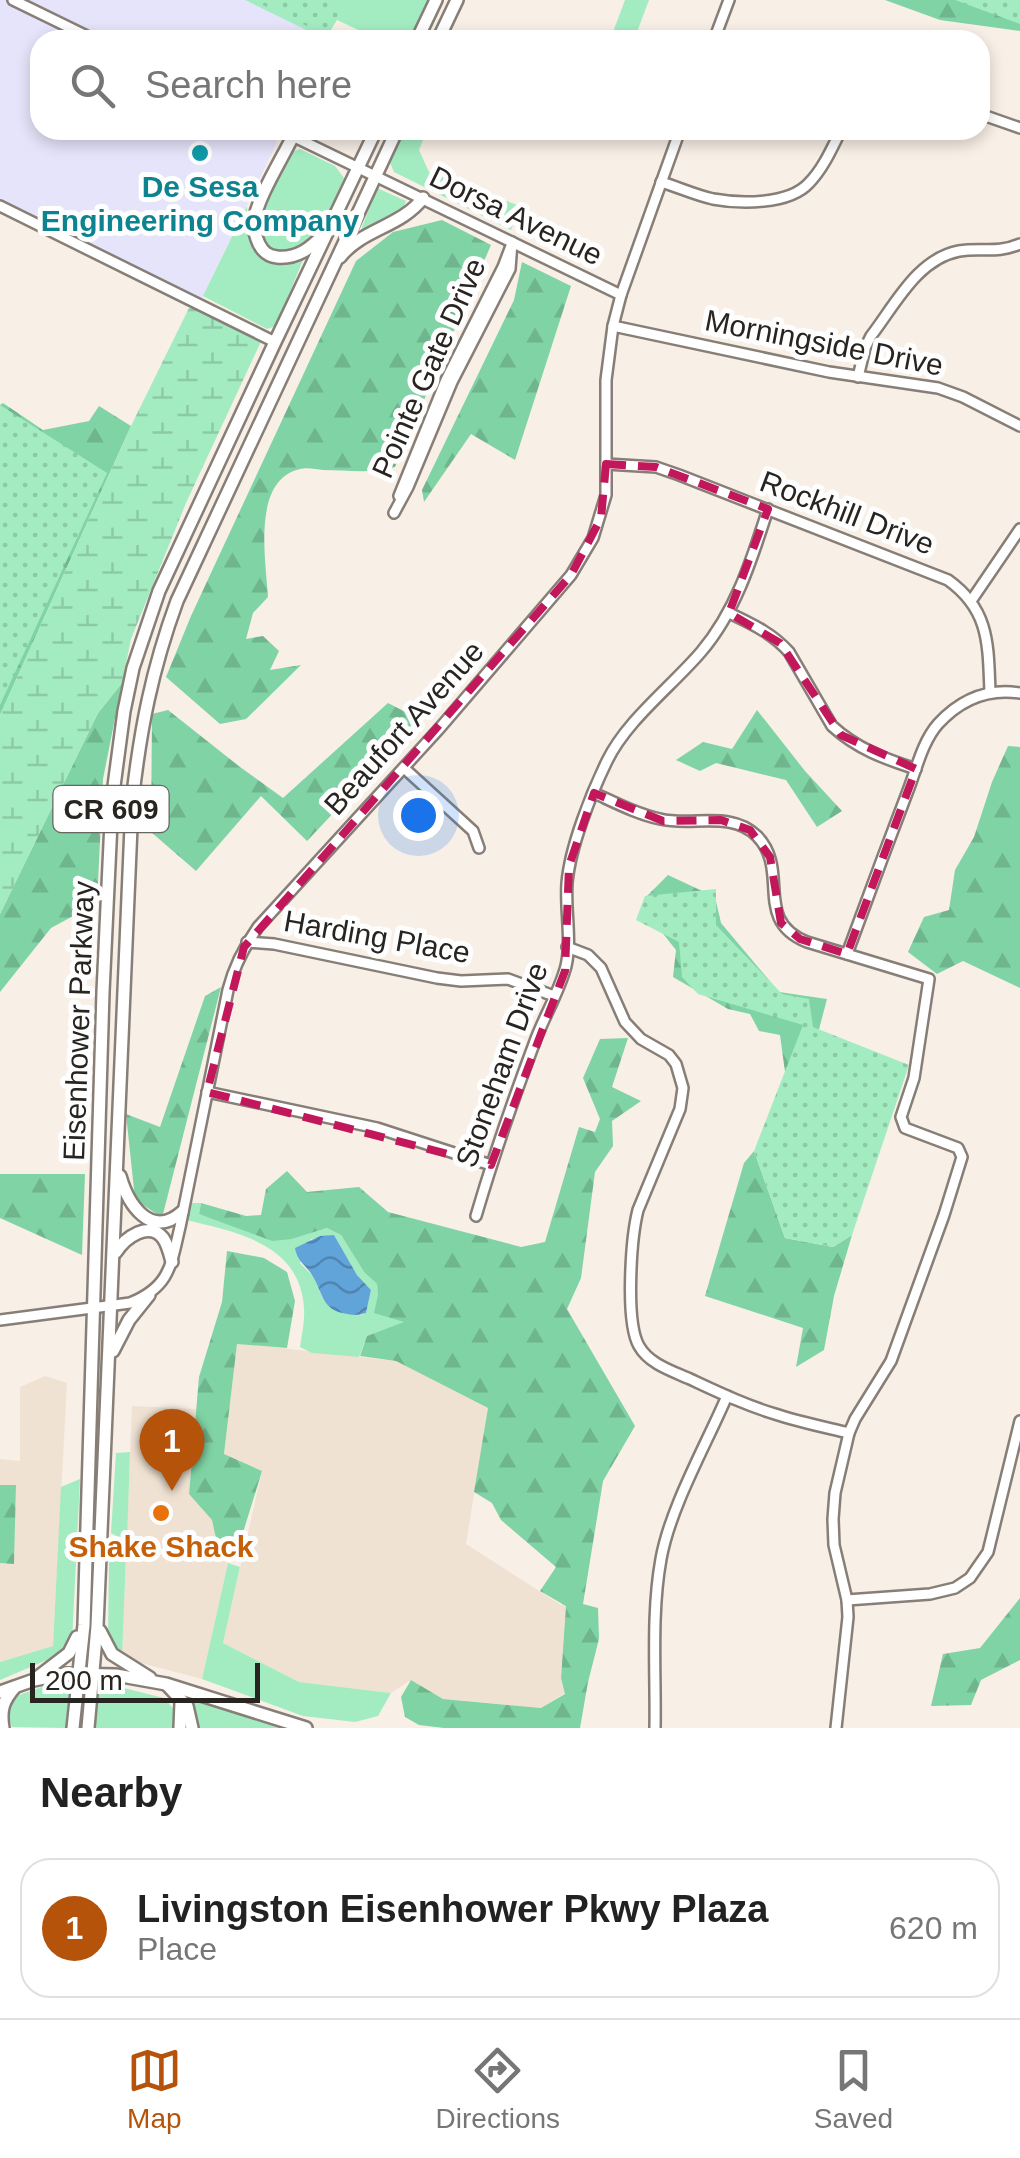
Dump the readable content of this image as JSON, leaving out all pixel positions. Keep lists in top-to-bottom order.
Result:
{
  "streets": {
    "main road": ["CR 609", "Eisenhower Parkway"],
    "street": [
      "Dorsa Avenue",
      "Morningside Drive",
      "Pointe Gate Drive",
      "Rockhill Drive",
      "Beaufort Avenue",
      "Harding Place",
      "Stoneham Drive"
    ]
  },
  "crossings": [
    ["Dorsa Avenue", "Pointe Gate Drive"],
    ["Dorsa Avenue", "Beaufort Avenue"],
    ["Dorsa Avenue", "Eisenhower Parkway"],
    ["Morningside Drive", "Beaufort Avenue"],
    ["Rockhill Drive", "Beaufort Avenue"],
    ["Rockhill Drive", "Stoneham Drive"],
    ["Beaufort Avenue", "Harding Place"],
    ["Harding Place", "Stoneham Drive"]
  ],
  "places": ["De Sesa Engineering Company", "Shake Shack"],
  "scale_bar": "200 m",
  "page": {
    "search": "Search here",
    "pins": "1",
    "scale": "200 m",
    "heading": "Nearby",
    "list": [
      {
        "mark": "1",
        "name": "Livingston Eisenhower Pkwy Plaza",
        "note": "Place",
        "value": "620 m"
      }
    ],
    "nav": ["Map", "Directions", "Saved"]
  }
}
